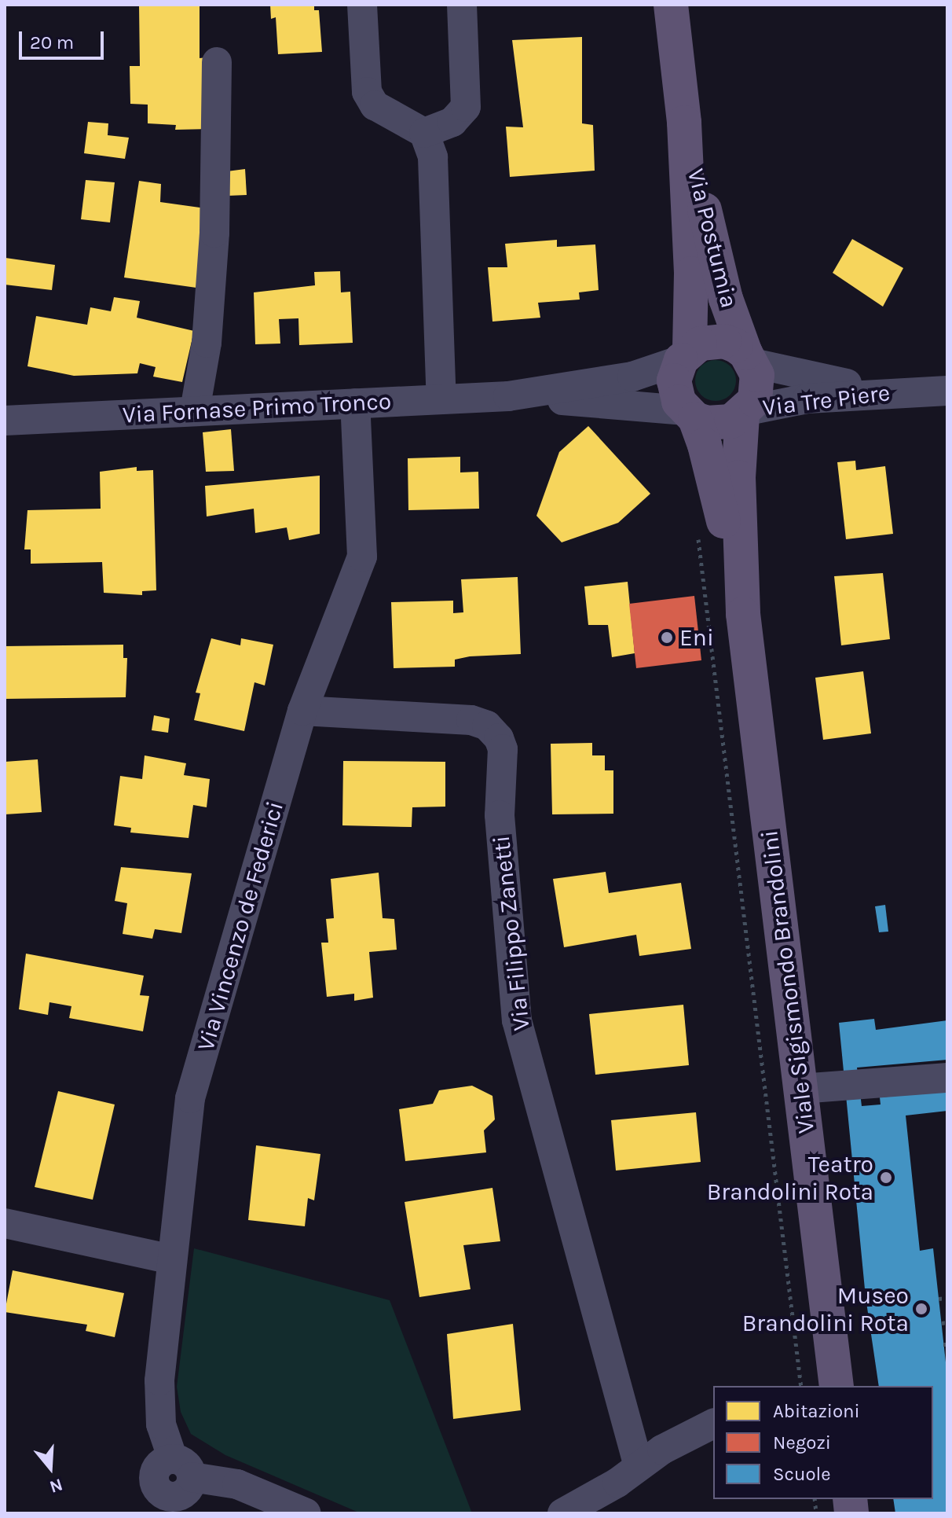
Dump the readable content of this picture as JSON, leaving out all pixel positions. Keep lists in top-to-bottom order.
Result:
{
  "streets": {
    "main road": ["Via Postumia", "Viale Sigismondo Brandolini"],
    "street": [
      "Via Tre Piere",
      "Via Fornase Primo Tronco",
      "Via Vincenzo de Federici",
      "Via Filippo Zanetti"
    ]
  },
  "crossings": [
    ["Via Postumia", "Via Tre Piere"],
    ["Via Postumia", "Via Fornase Primo Tronco"],
    ["Via Postumia", "Viale Sigismondo Brandolini"],
    ["Via Tre Piere", "Via Fornase Primo Tronco"],
    ["Via Tre Piere", "Viale Sigismondo Brandolini"],
    ["Via Fornase Primo Tronco", "Via Vincenzo de Federici"],
    ["Via Fornase Primo Tronco", "Viale Sigismondo Brandolini"],
    ["Via Vincenzo de Federici", "Via Filippo Zanetti"]
  ],
  "places": ["Eni", "Teatro Brandolini Rota", "Museo Brandolini Rota"],
  "legend": ["Abitazioni", "Negozi", "Scuole"],
  "scale_bar": "20 m",
  "north": "bottom"
}
